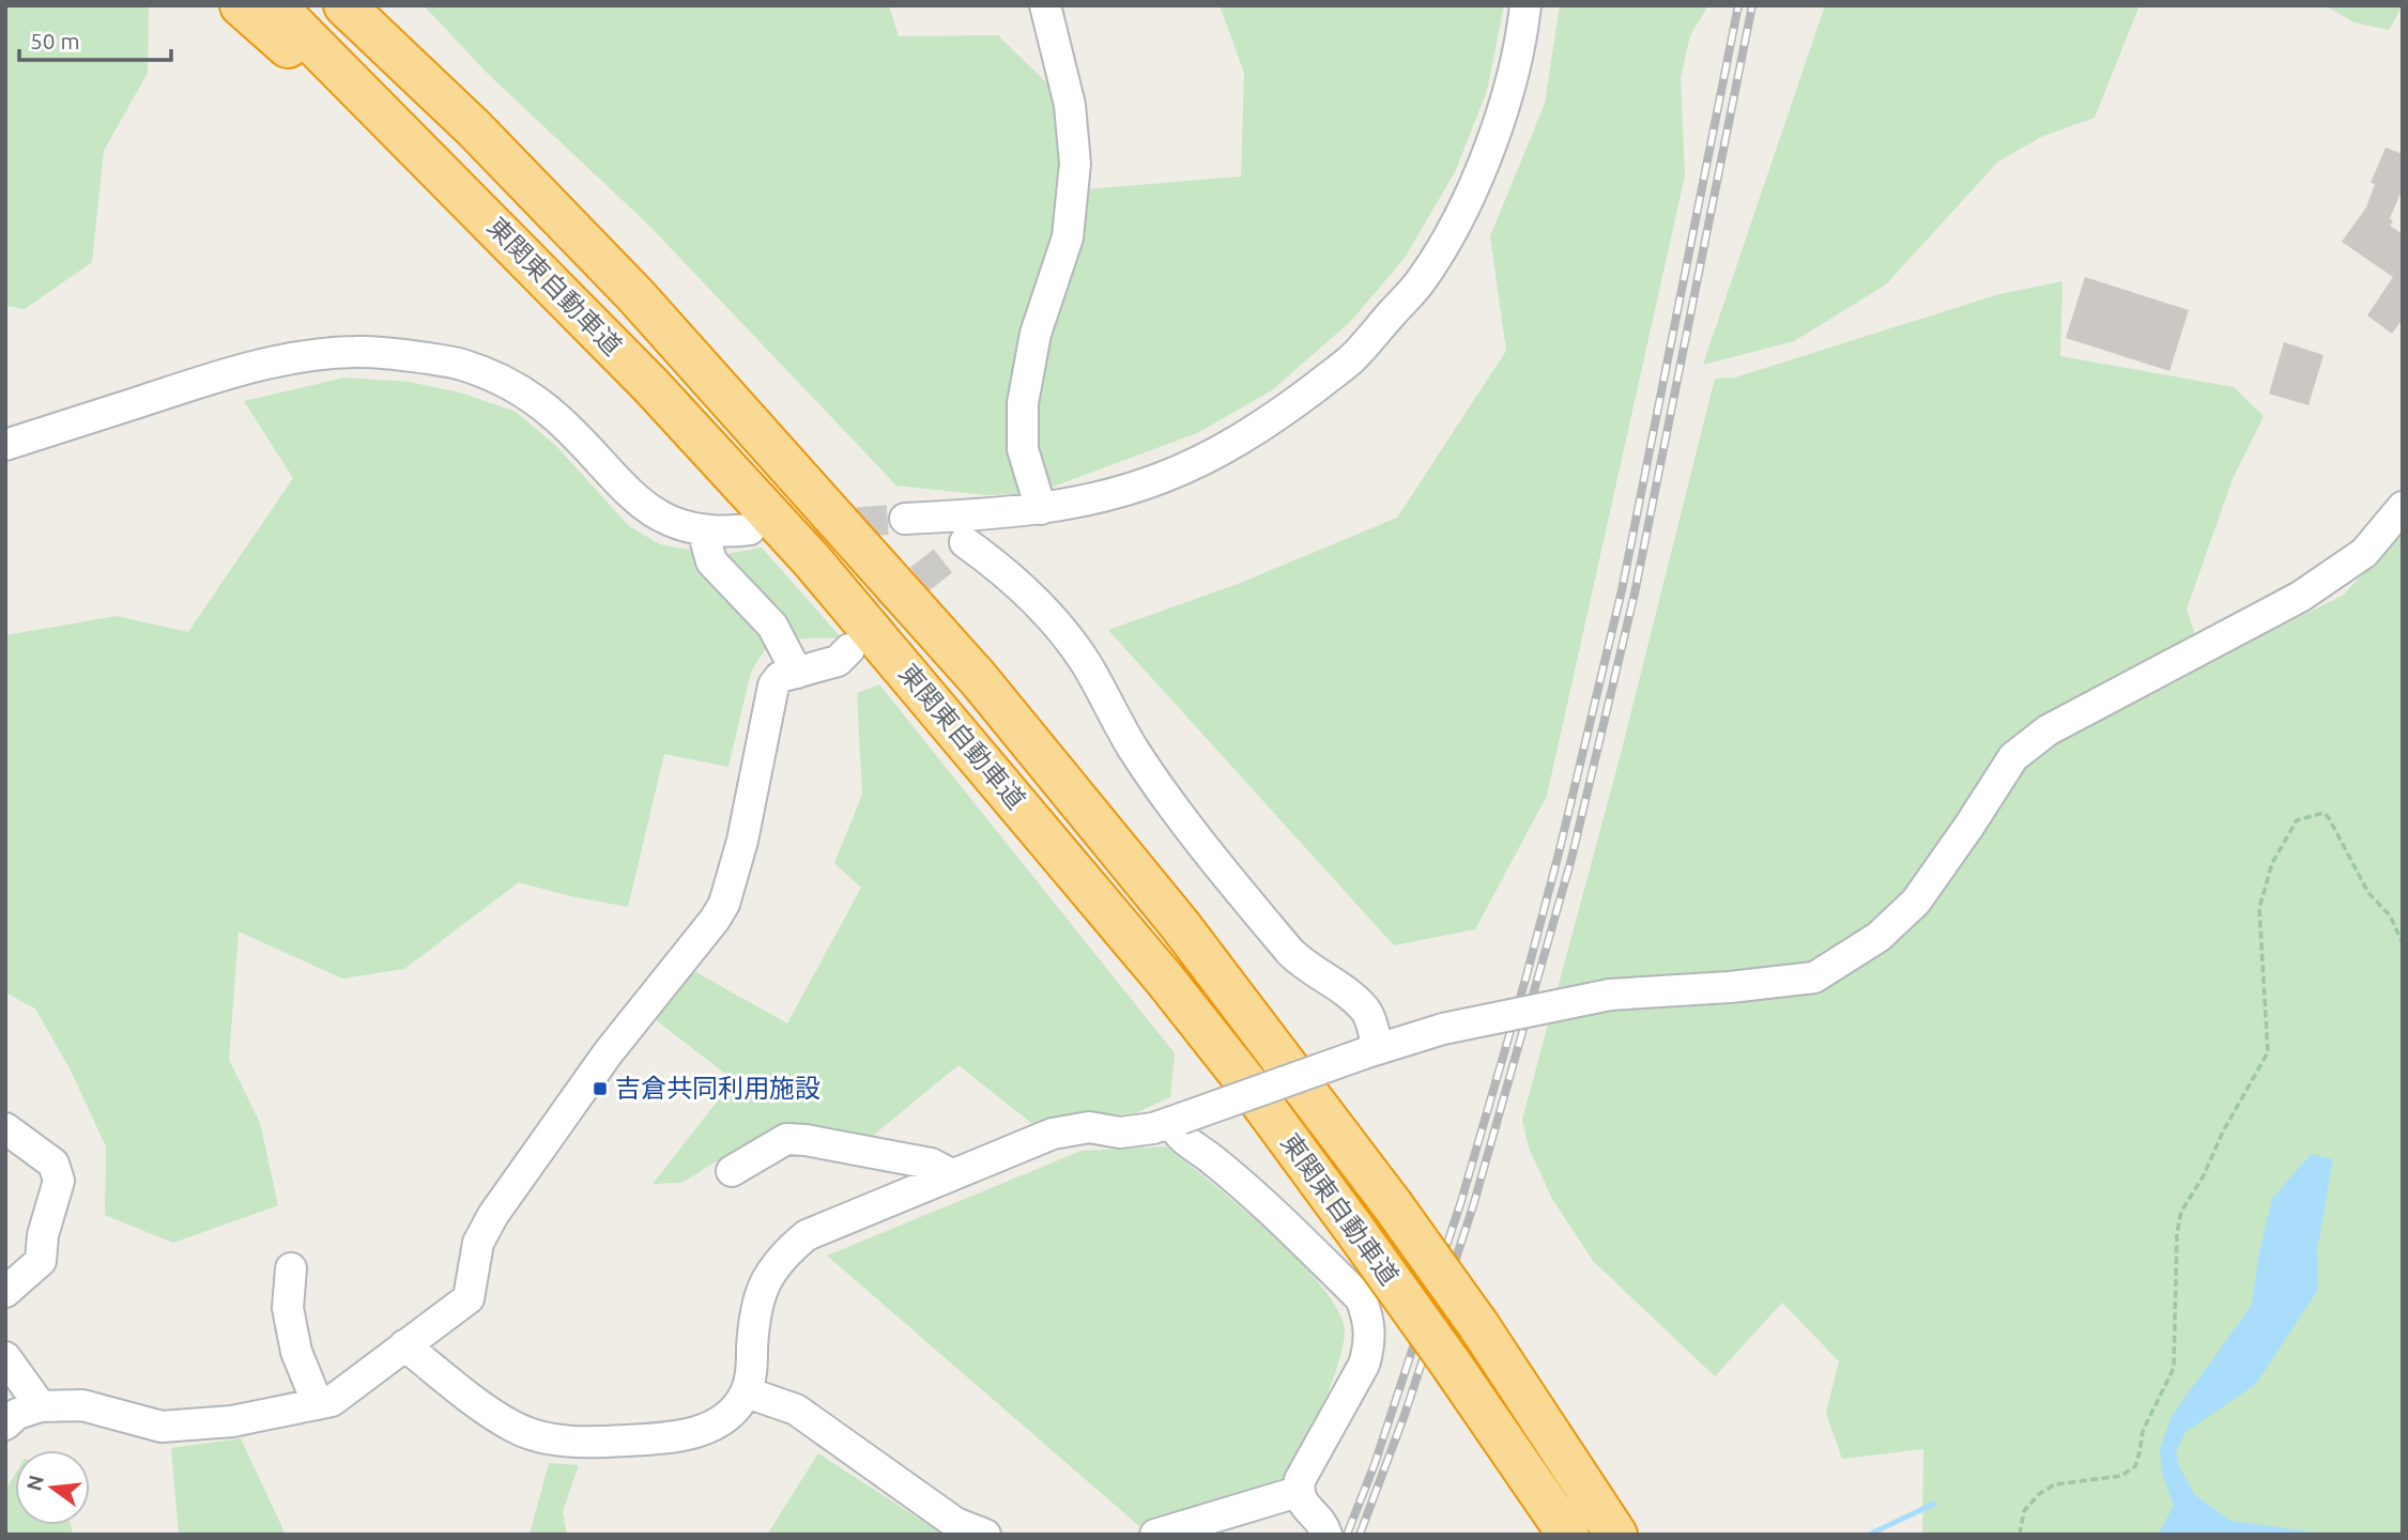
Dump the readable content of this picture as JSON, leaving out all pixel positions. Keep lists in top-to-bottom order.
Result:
{
  "streets": {
    "highway": ["東関東自動車道"]
  },
  "places": {
    "transit": ["吉倉共同利用施設"]
  },
  "scale_bar": "50 m",
  "north": "left"
}
